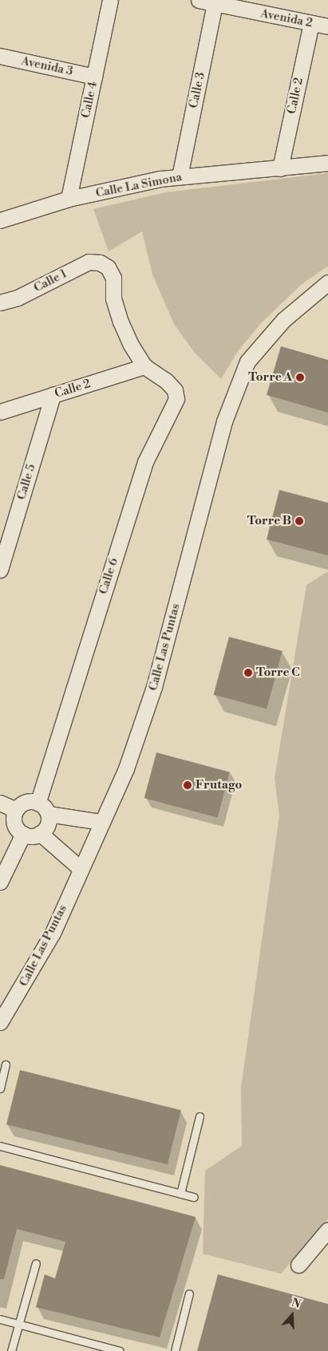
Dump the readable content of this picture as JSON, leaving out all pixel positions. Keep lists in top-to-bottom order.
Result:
{
  "streets": {
    "street": [
      "Avenida 2",
      "Avenida 3",
      "Calle 3",
      "Calle 2",
      "Calle 4",
      "Calle La Simona",
      "Calle 1",
      "Calle 5",
      "Calle 6",
      "Calle Las Puntas"
    ]
  },
  "crossings": [
    ["Avenida 2", "Calle 3"],
    ["Avenida 2", "Calle 2"],
    ["Avenida 3", "Calle 4"],
    ["Calle 3", "Calle La Simona"],
    ["Calle 2", "Calle La Simona"],
    ["Calle 2", "Calle 1"],
    ["Calle 2", "Calle 5"],
    ["Calle 2", "Calle 6"],
    ["Calle 4", "Calle La Simona"],
    ["Calle 1", "Calle 6"]
  ],
  "places": [
    "Torre A",
    "Torre B",
    "Torre C",
    "Frutago"
  ],
  "north": "top"
}
